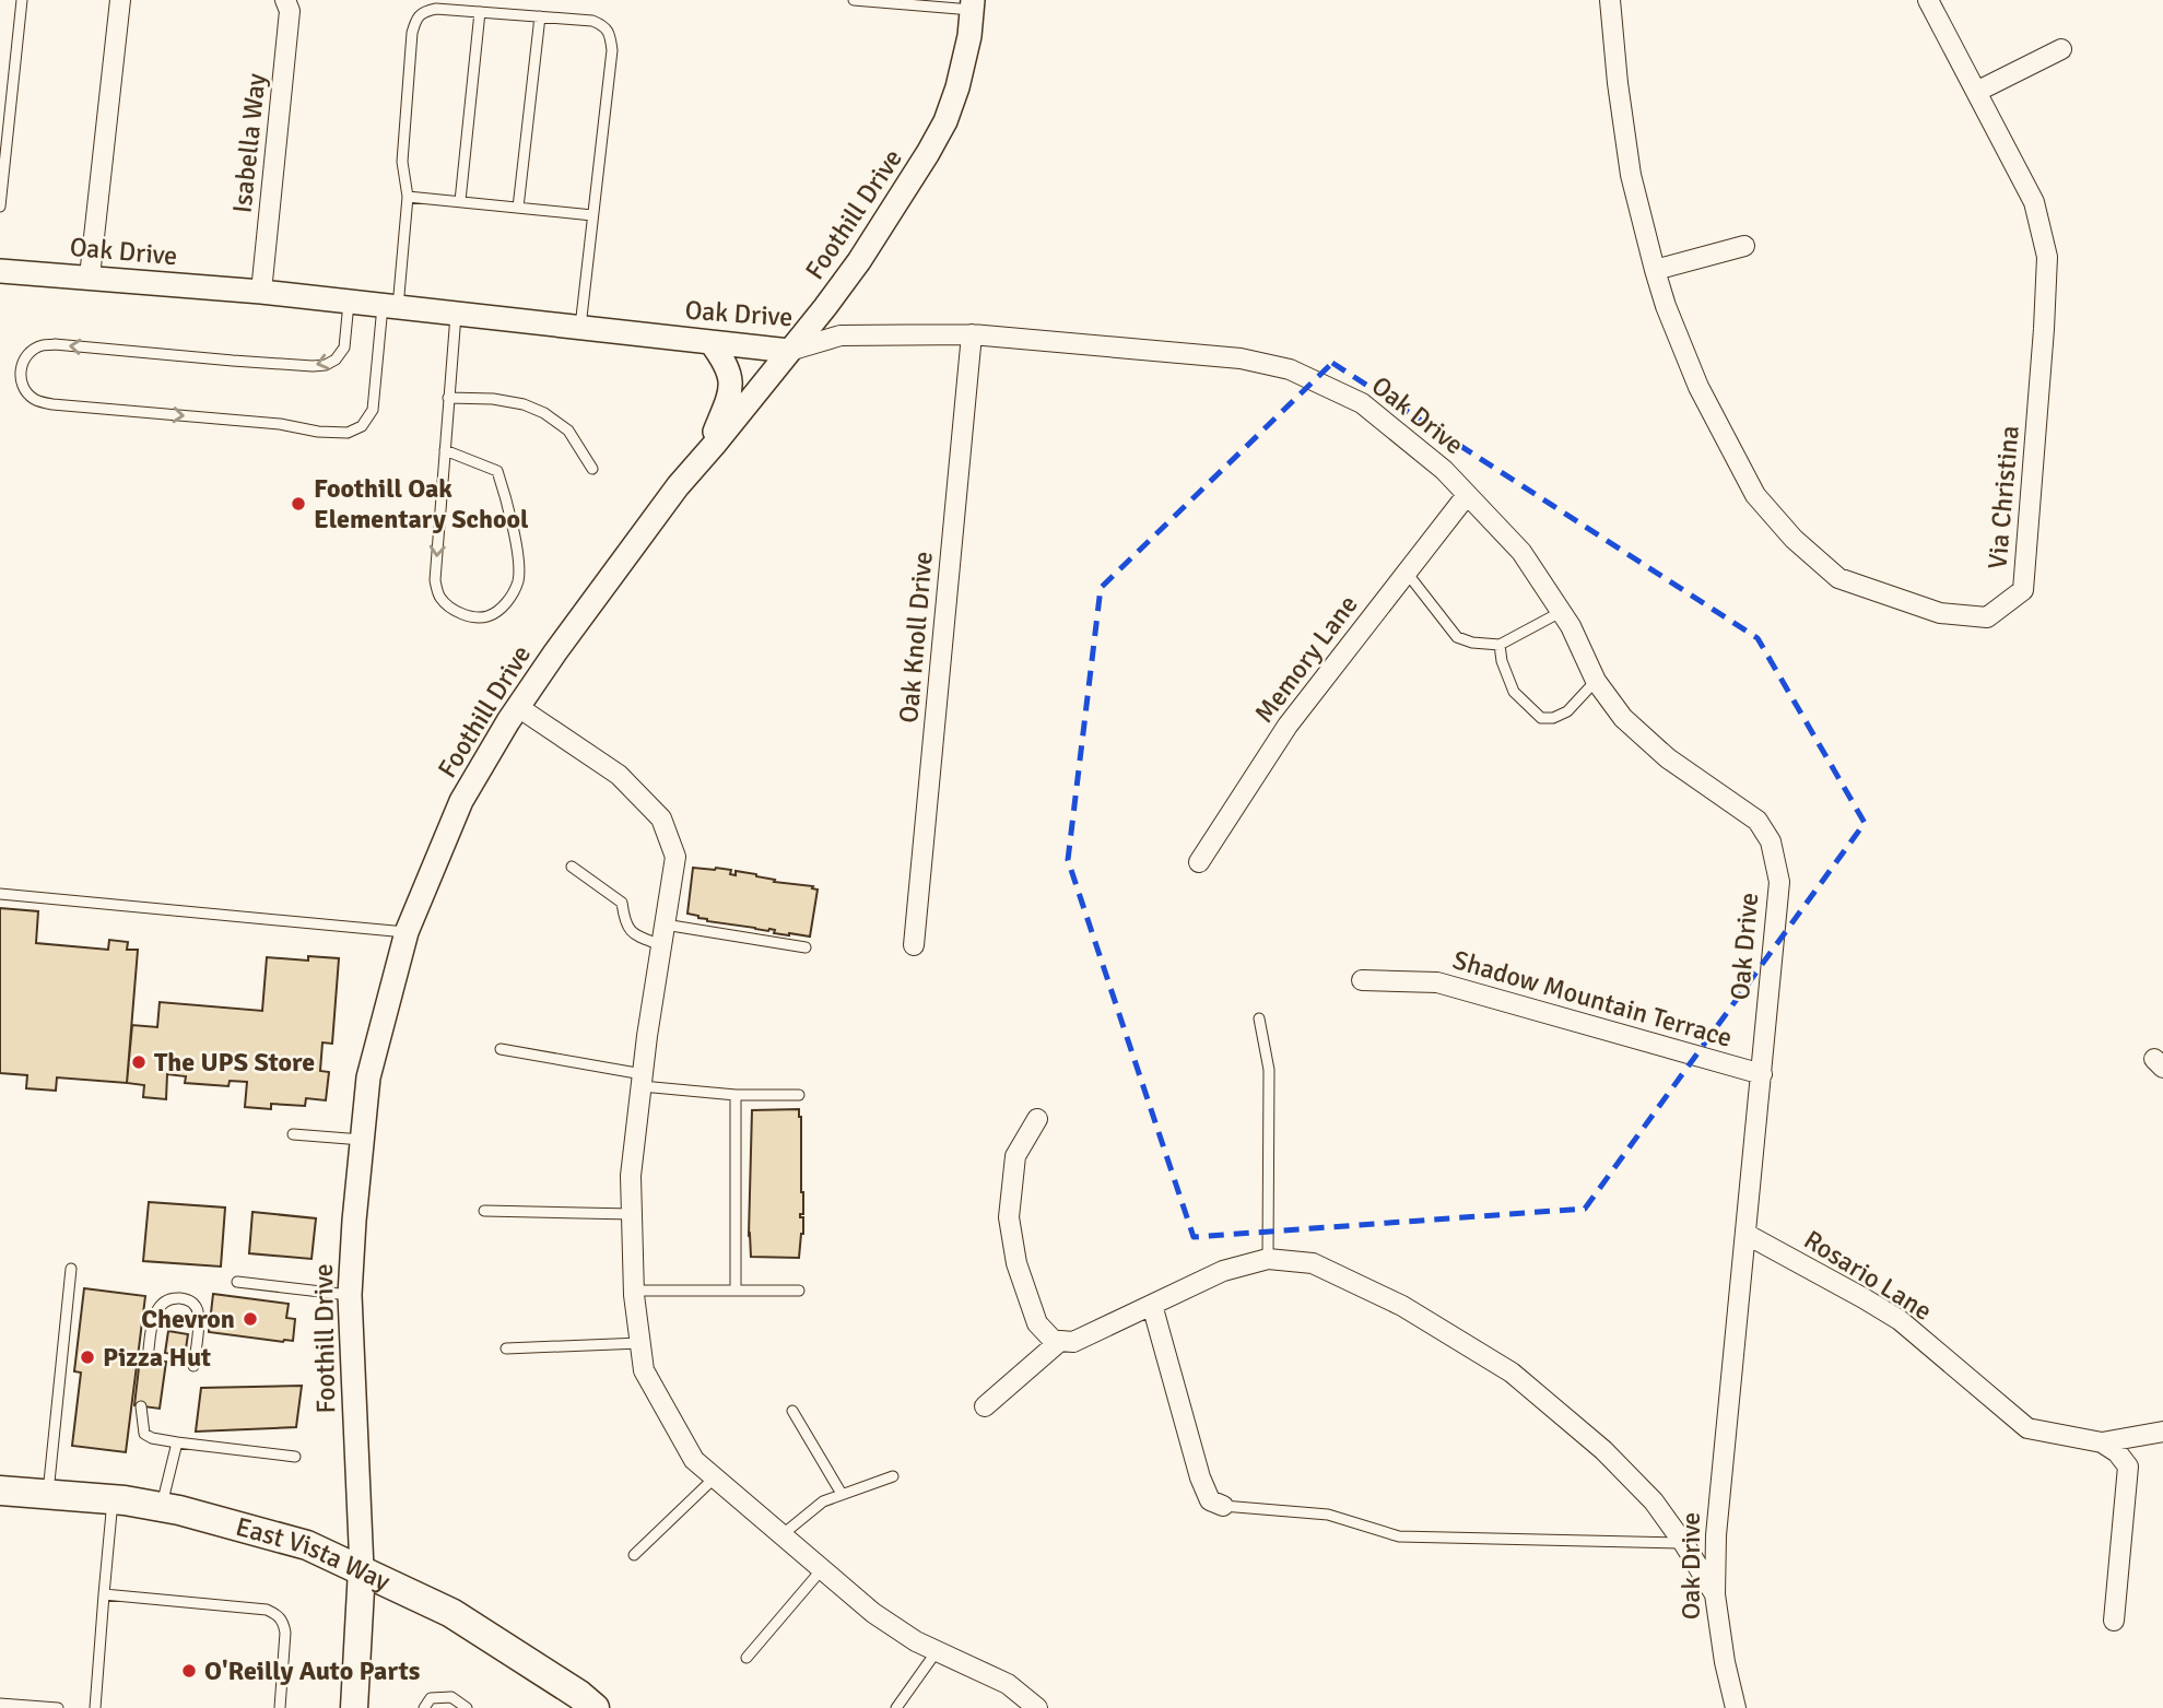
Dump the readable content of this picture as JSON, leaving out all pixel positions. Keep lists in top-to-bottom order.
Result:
{
  "streets": {
    "main road": ["East Vista Way"],
    "street": [
      "Isabella Way",
      "Foothill Drive",
      "Oak Drive",
      "Via Christina",
      "Oak Knoll Drive",
      "Memory Lane",
      "Shadow Mountain Terrace",
      "Rosario Lane"
    ]
  },
  "crossings": [
    ["Isabella Way", "Oak Drive"],
    ["Foothill Drive", "Oak Drive"],
    ["Foothill Drive", "East Vista Way"],
    ["Oak Drive", "Oak Knoll Drive"],
    ["Oak Drive", "Memory Lane"],
    ["Oak Drive", "Shadow Mountain Terrace"],
    ["Oak Drive", "Rosario Lane"]
  ],
  "places": [
    "Foothill Oak Elementary School",
    "The UPS Store",
    "Chevron",
    "Pizza Hut",
    "O'Reilly Auto Parts"
  ]
}
